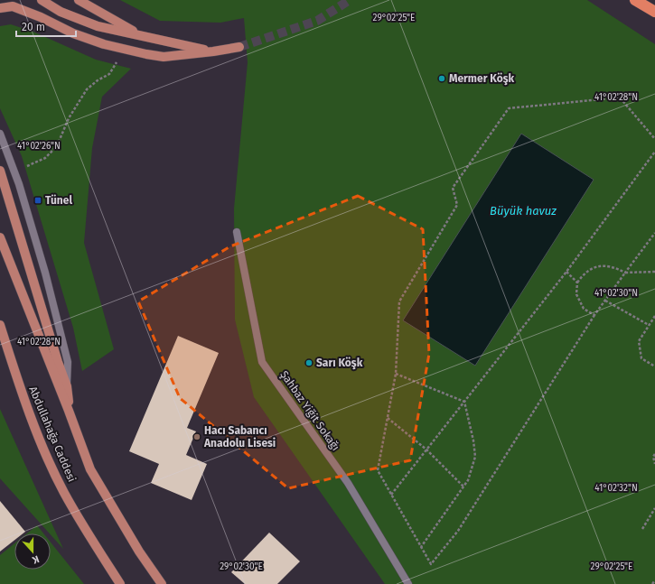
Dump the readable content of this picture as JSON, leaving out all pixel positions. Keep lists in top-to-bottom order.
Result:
{
  "streets": {
    "main road": ["Abdullahağa Caddesi"],
    "lane": ["Şahbaz Yiğit Sokağı"]
  },
  "water": ["Büyük havuz"],
  "places": {
    "other": ["Mermer Köşk", "Sarı Köşk", "Hacı Sabancı Anadolu Lisesi"],
    "transit": ["Tünel"]
  },
  "scale_bar": "20 m",
  "north": "bottom",
  "coordinates": [
    "29°02'25\"E",
    "41°02'28\"N",
    "41°02'26\"N",
    "41°02'30\"N",
    "41°02'32\"N",
    "29°02'30\"E"
  ]
}
